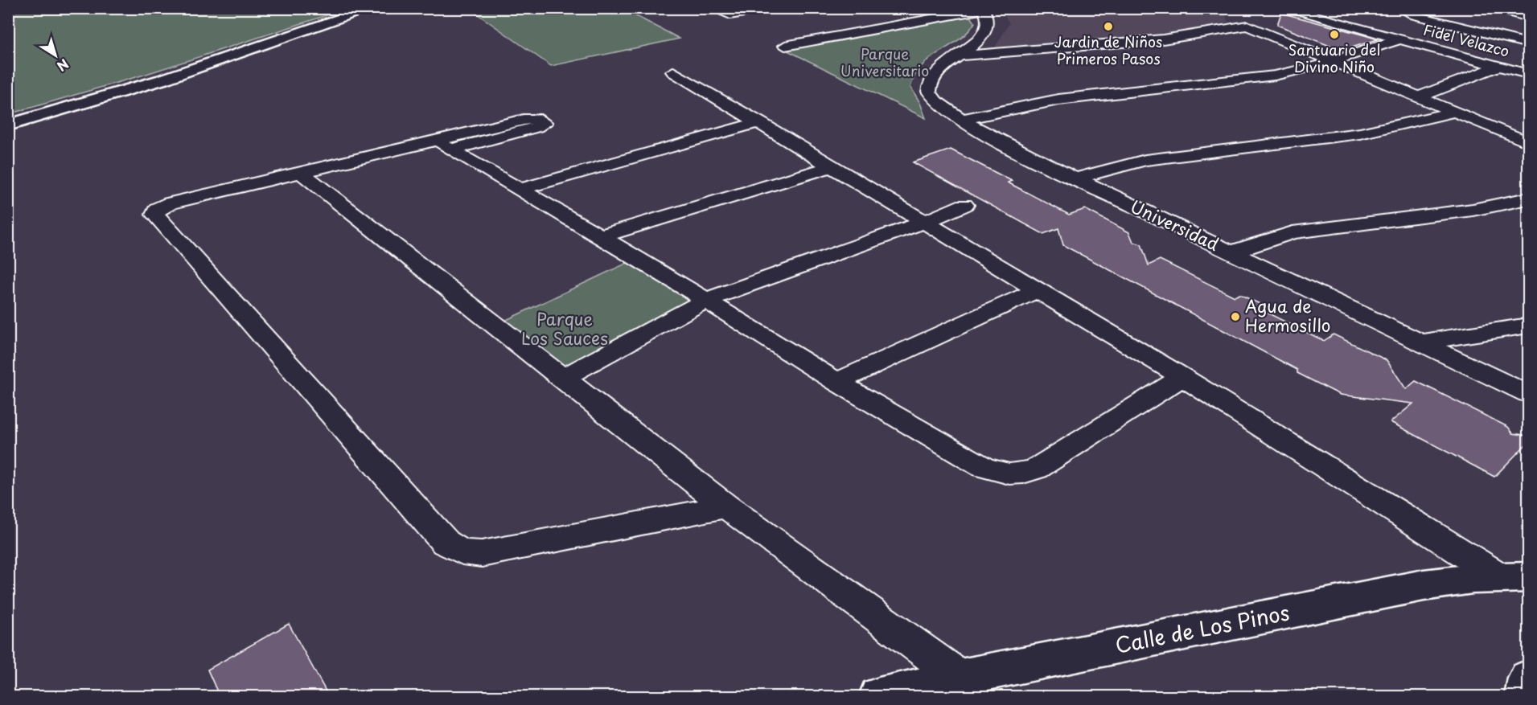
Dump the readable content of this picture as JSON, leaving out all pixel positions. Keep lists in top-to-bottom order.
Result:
{
  "streets": {
    "main road": ["Calle de Los Pinos"],
    "street": ["Fidel Velazco", "Universidad"]
  },
  "parks": ["Parque Universitario", "Parque Los Sauces"],
  "places": ["Jardin de Niños Primeros Pasos", "Santuario del Divino Niño", "Agua de Hermosillo"],
  "north": "bottom right"
}
